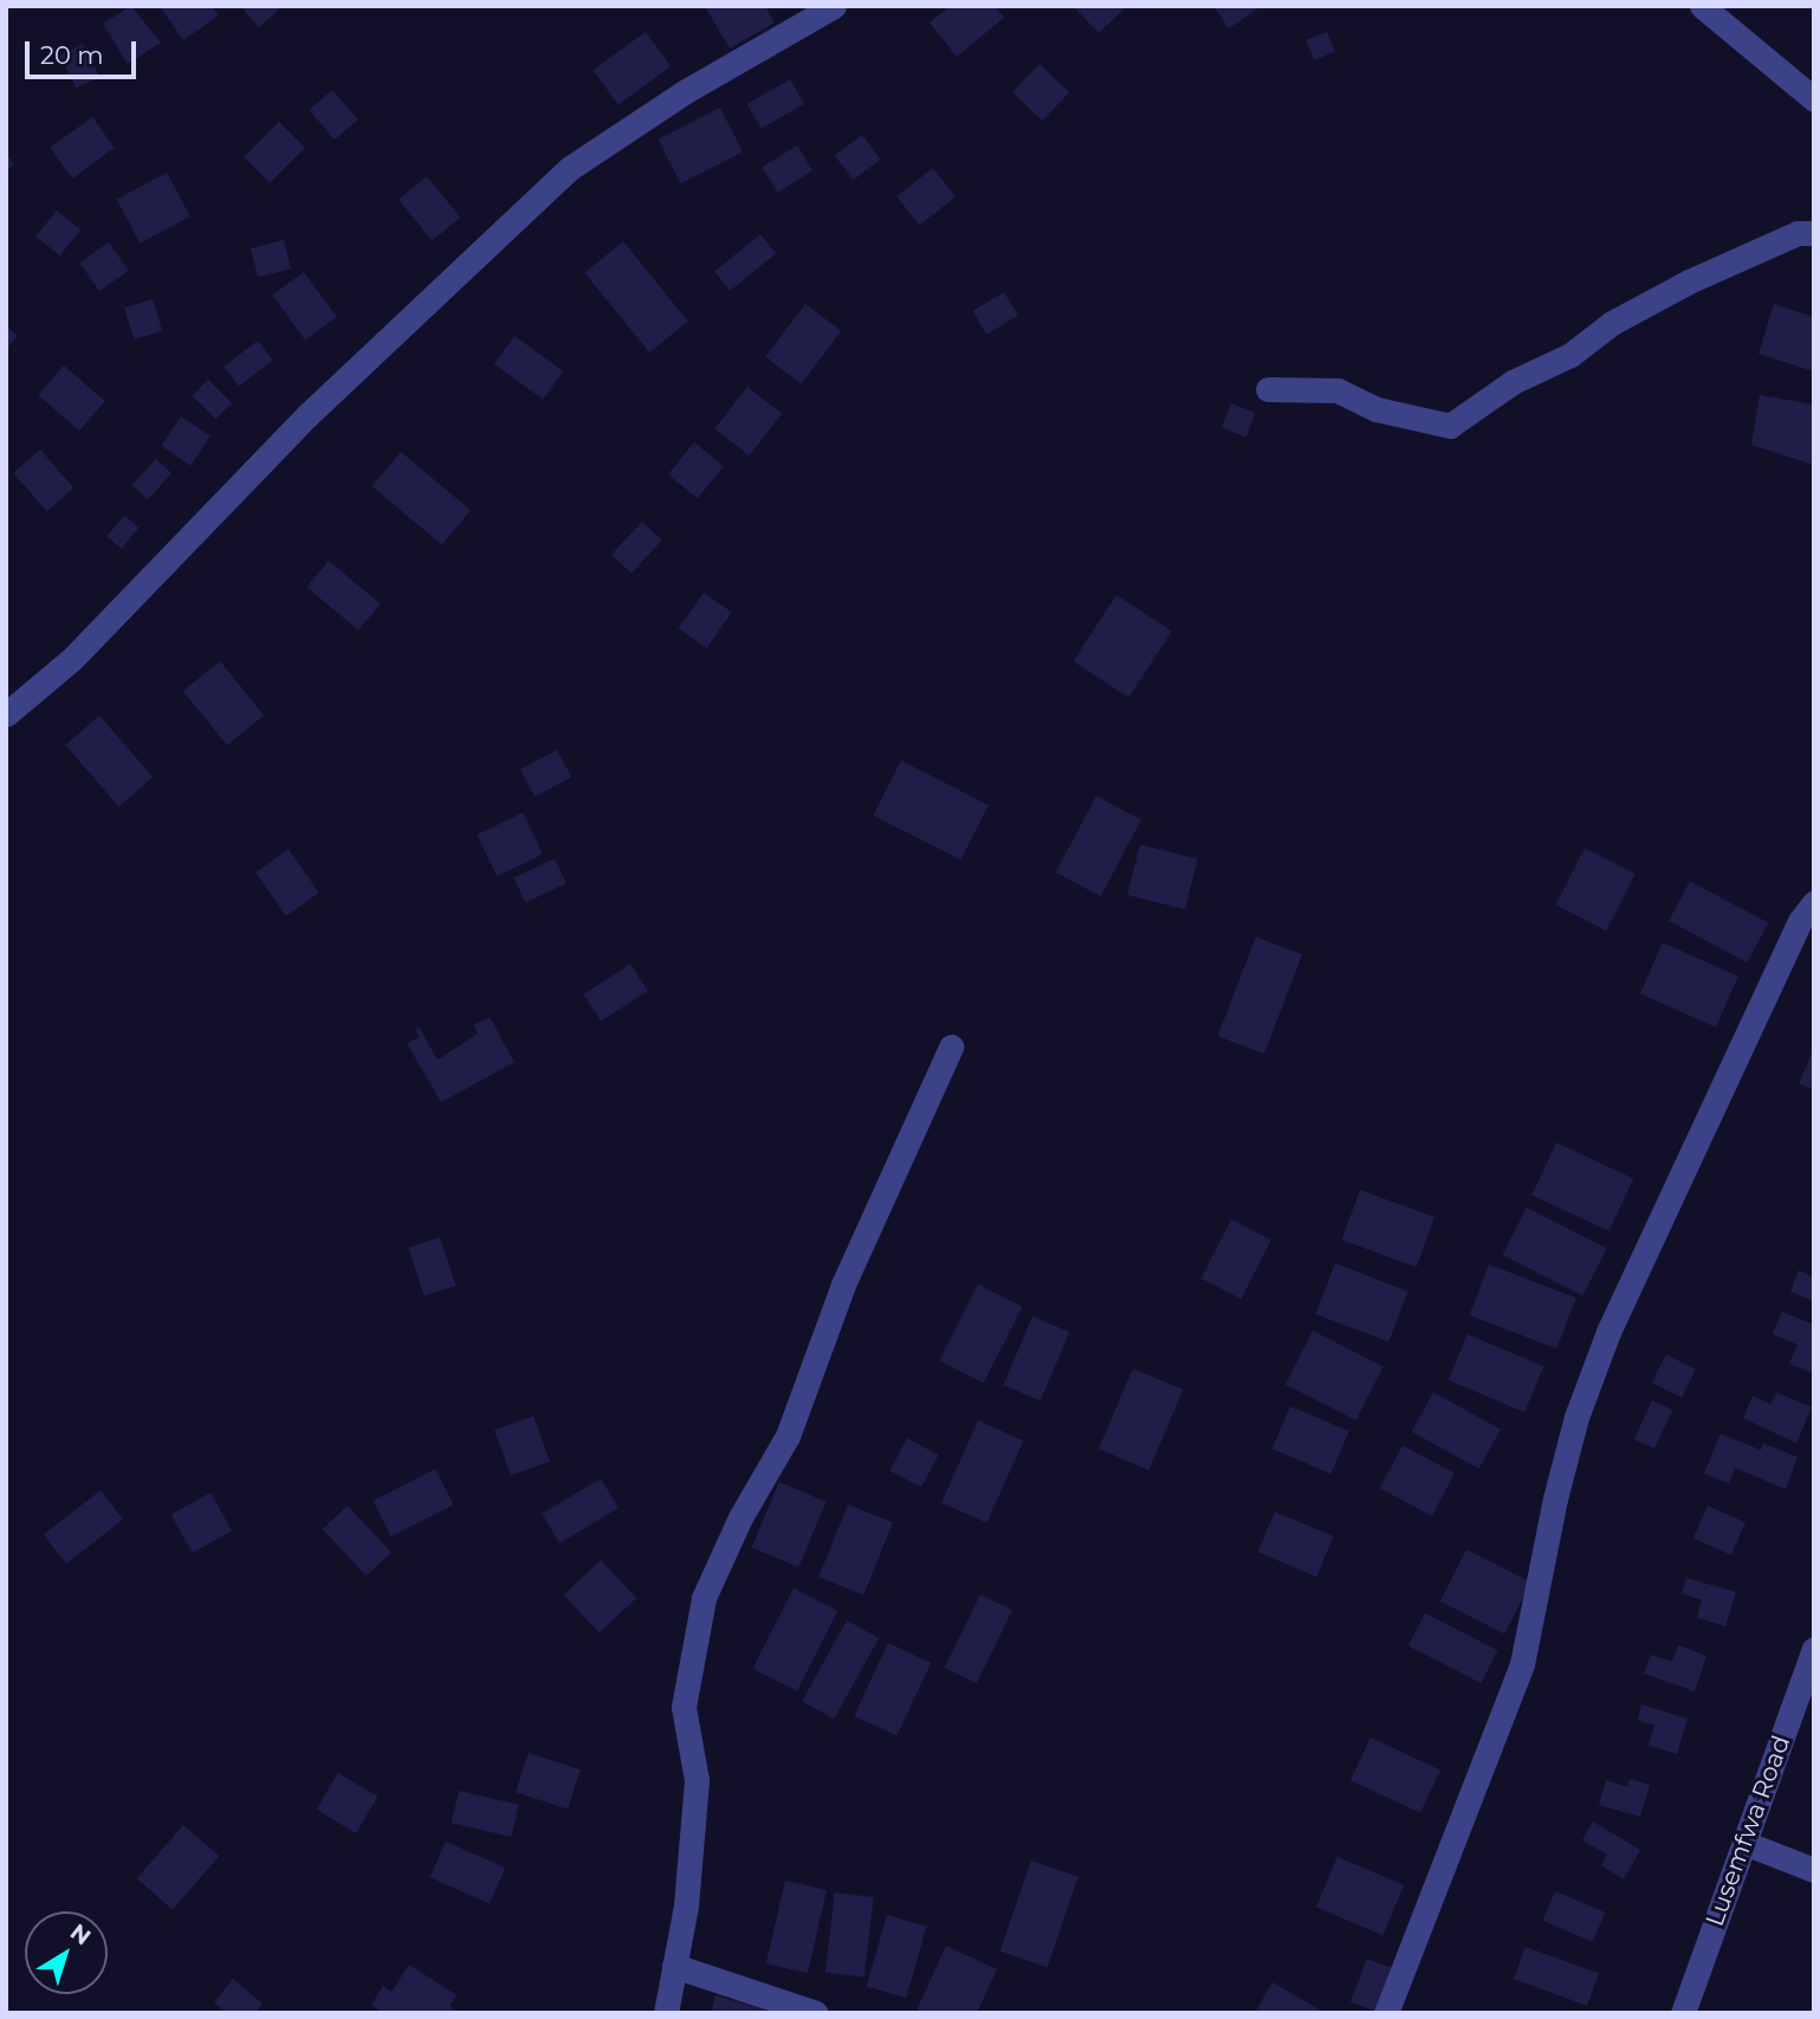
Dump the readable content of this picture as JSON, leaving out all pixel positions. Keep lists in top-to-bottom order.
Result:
{
  "streets": {
    "street": ["Lusemfwa Road"]
  },
  "scale_bar": "20 m",
  "north": "top right"
}
